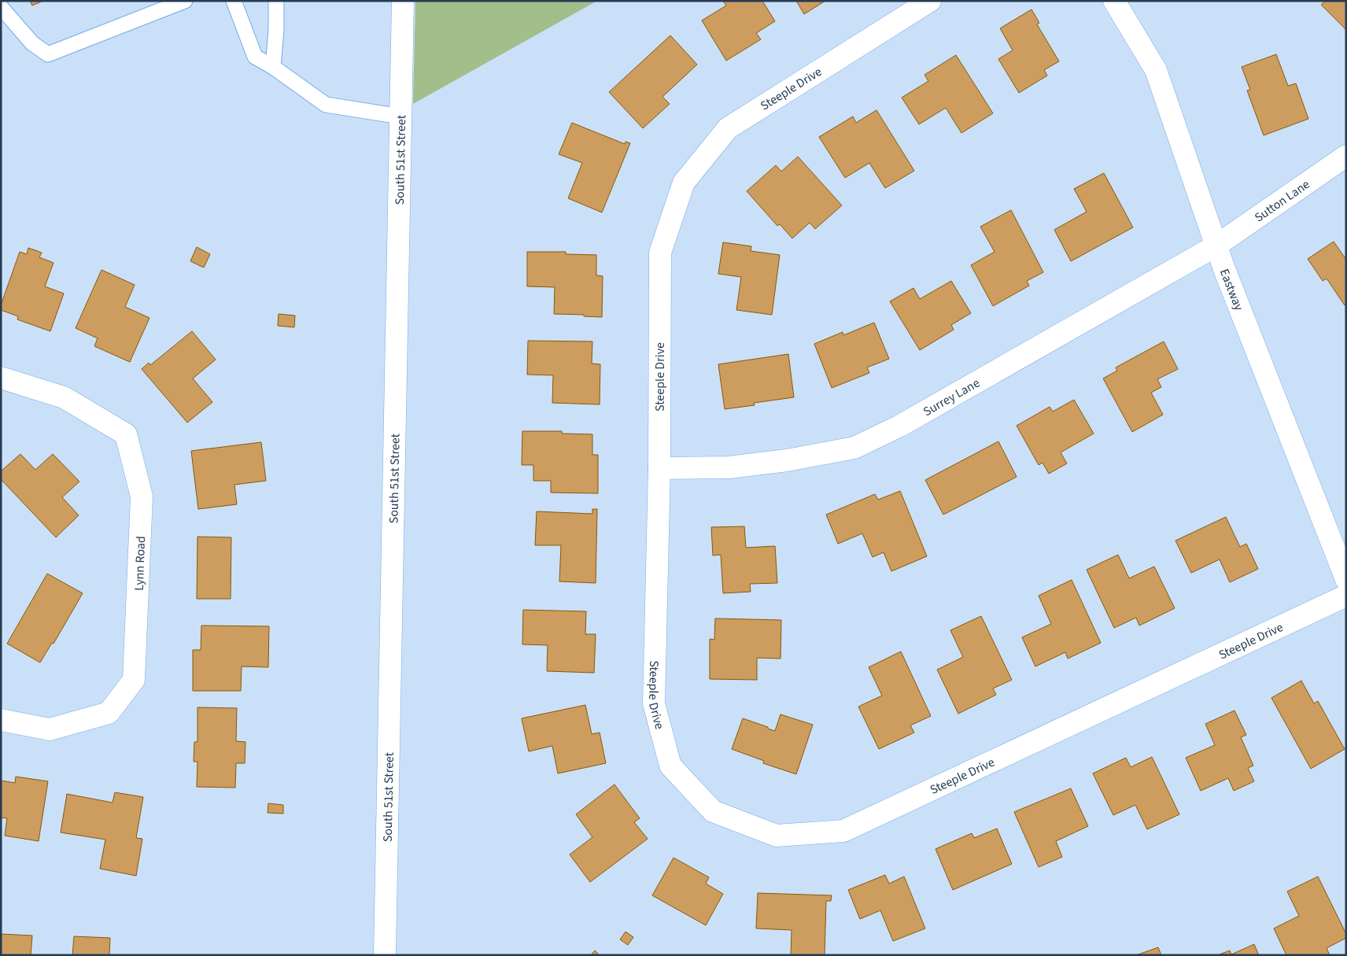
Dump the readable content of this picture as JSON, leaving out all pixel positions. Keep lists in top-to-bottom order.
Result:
{
  "streets": {
    "street": [
      "Steeple Drive",
      "South 51st Street",
      "Sutton Lane",
      "Eastway",
      "Surrey Lane",
      "Lynn Road"
    ]
  },
  "crossings": [
    ["Steeple Drive", "Surrey Lane"],
    ["Sutton Lane", "Eastway"],
    ["Sutton Lane", "Surrey Lane"],
    ["Eastway", "Surrey Lane"]
  ]
}
